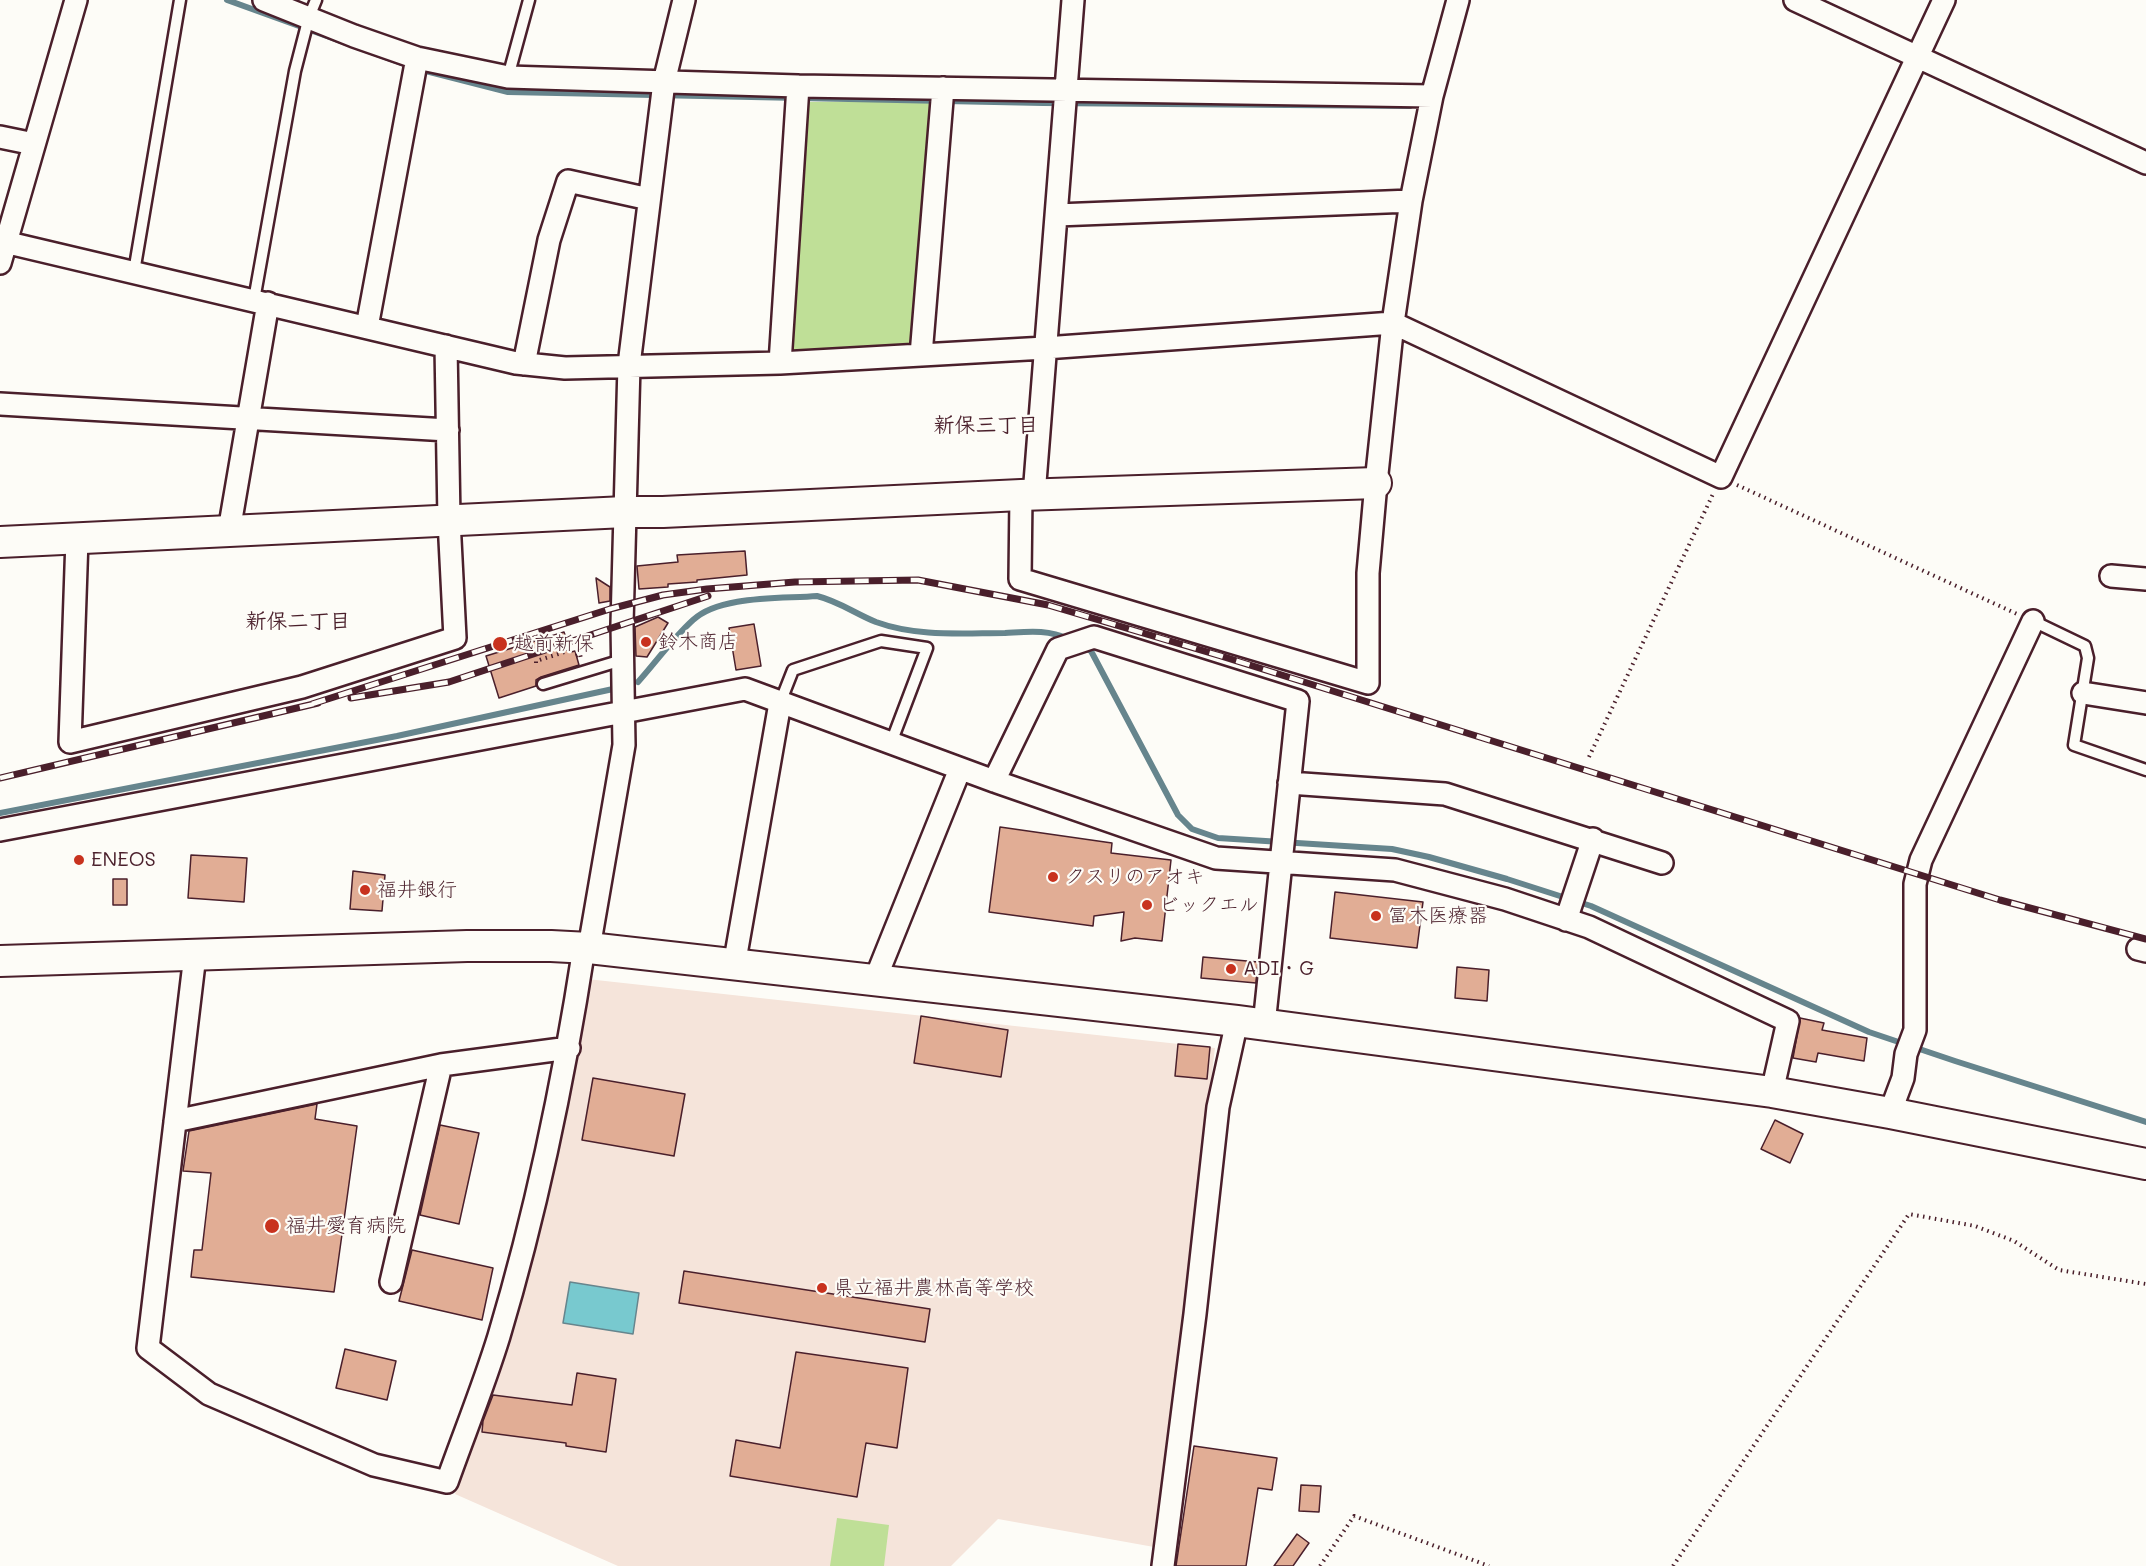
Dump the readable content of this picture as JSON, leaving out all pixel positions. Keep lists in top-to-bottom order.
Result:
{
  "districts": ["新保三丁目", "新保二丁目"],
  "places": [
    "鈴木商店",
    "越前新保",
    "ENEOS",
    "クスリのアオキ",
    "福井銀行",
    "ビックエル",
    "冨木医療器",
    "ADI・G",
    "福井愛育病院",
    "県立福井農林高等学校"
  ]
}
